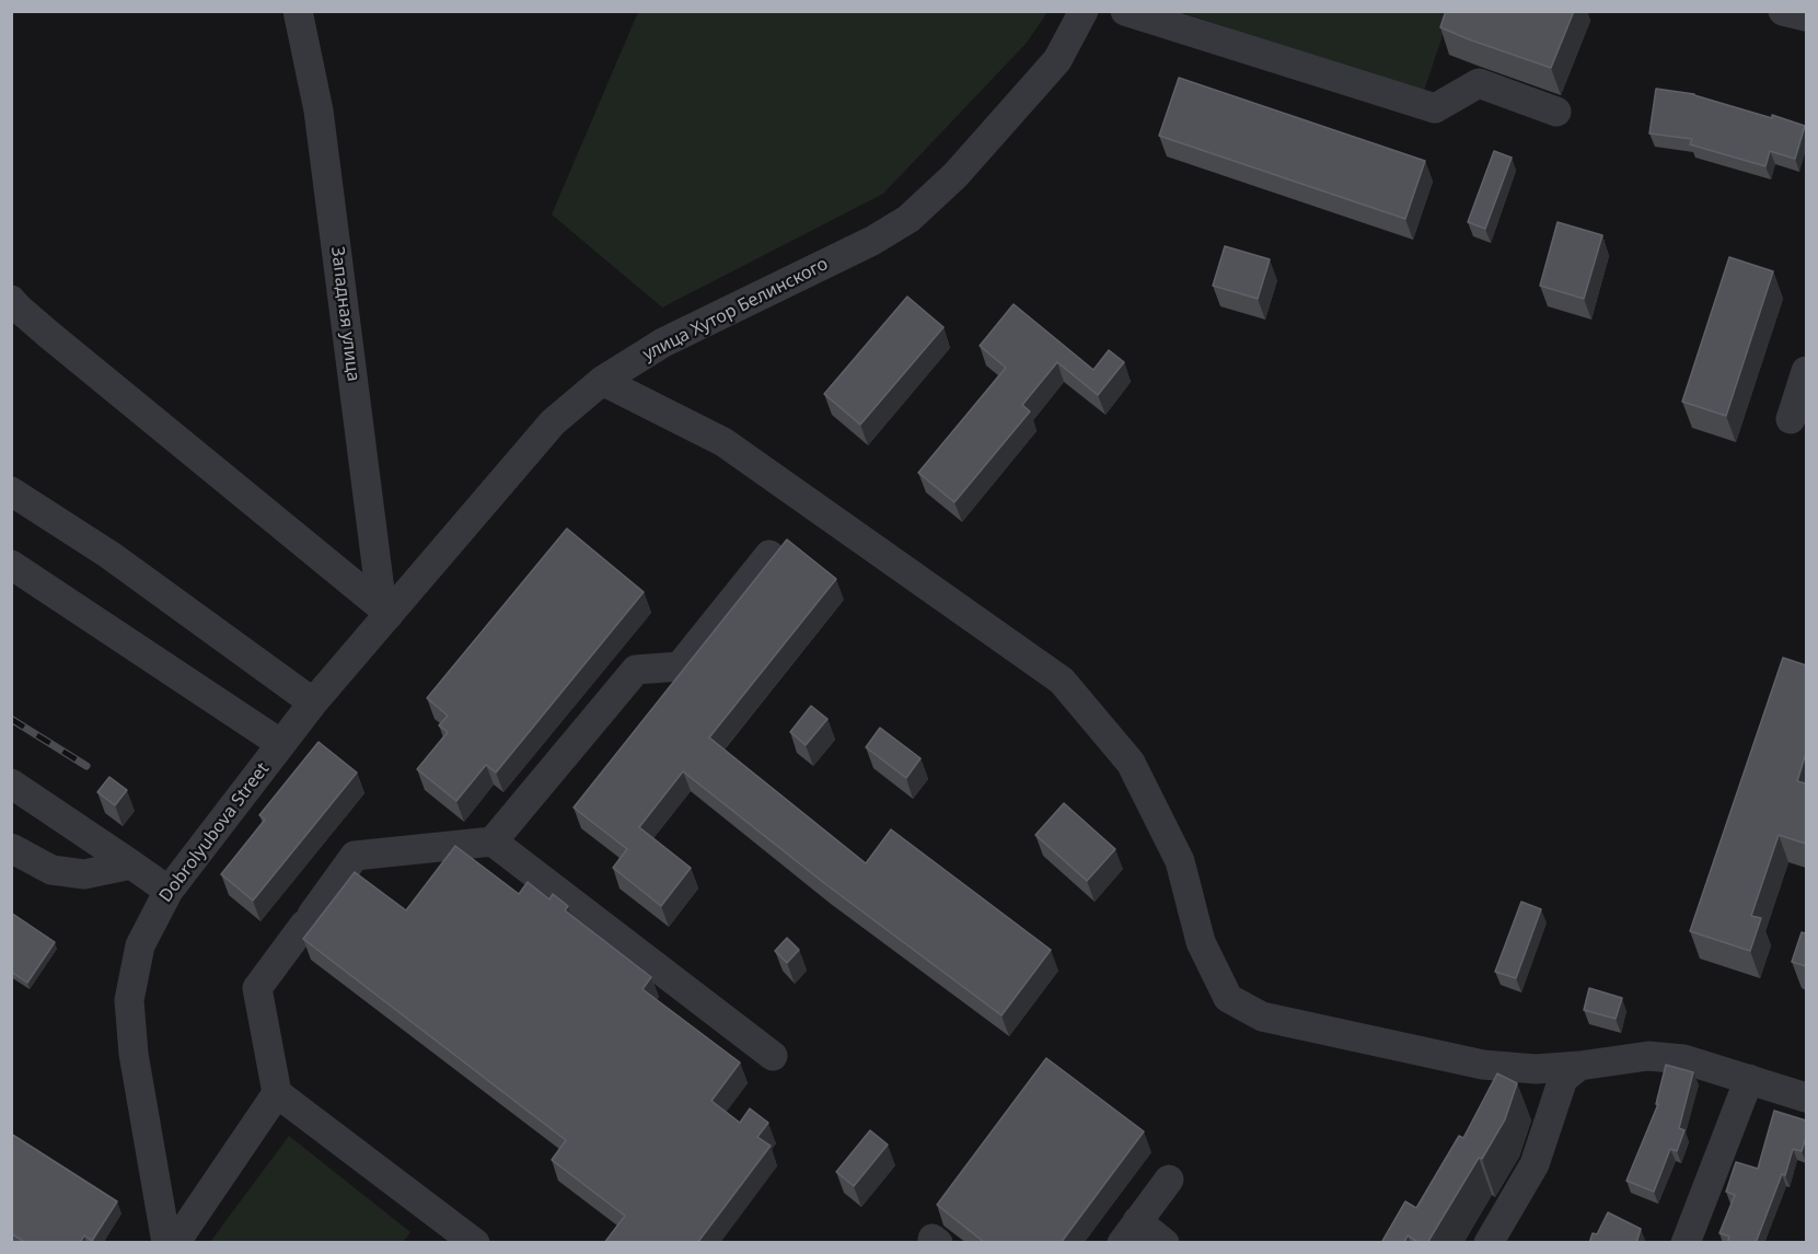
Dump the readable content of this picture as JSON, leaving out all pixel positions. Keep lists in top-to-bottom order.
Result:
{
  "streets": {
    "street": ["улица Хутор Белинского", "Западная улица", "Dobrolyubova Street"]
  },
  "crossings": [
    ["улица Хутор Белинского", "Западная улица"],
    ["улица Хутор Белинского", "Dobrolyubova Street"],
    ["Западная улица", "Dobrolyubova Street"]
  ]
}
